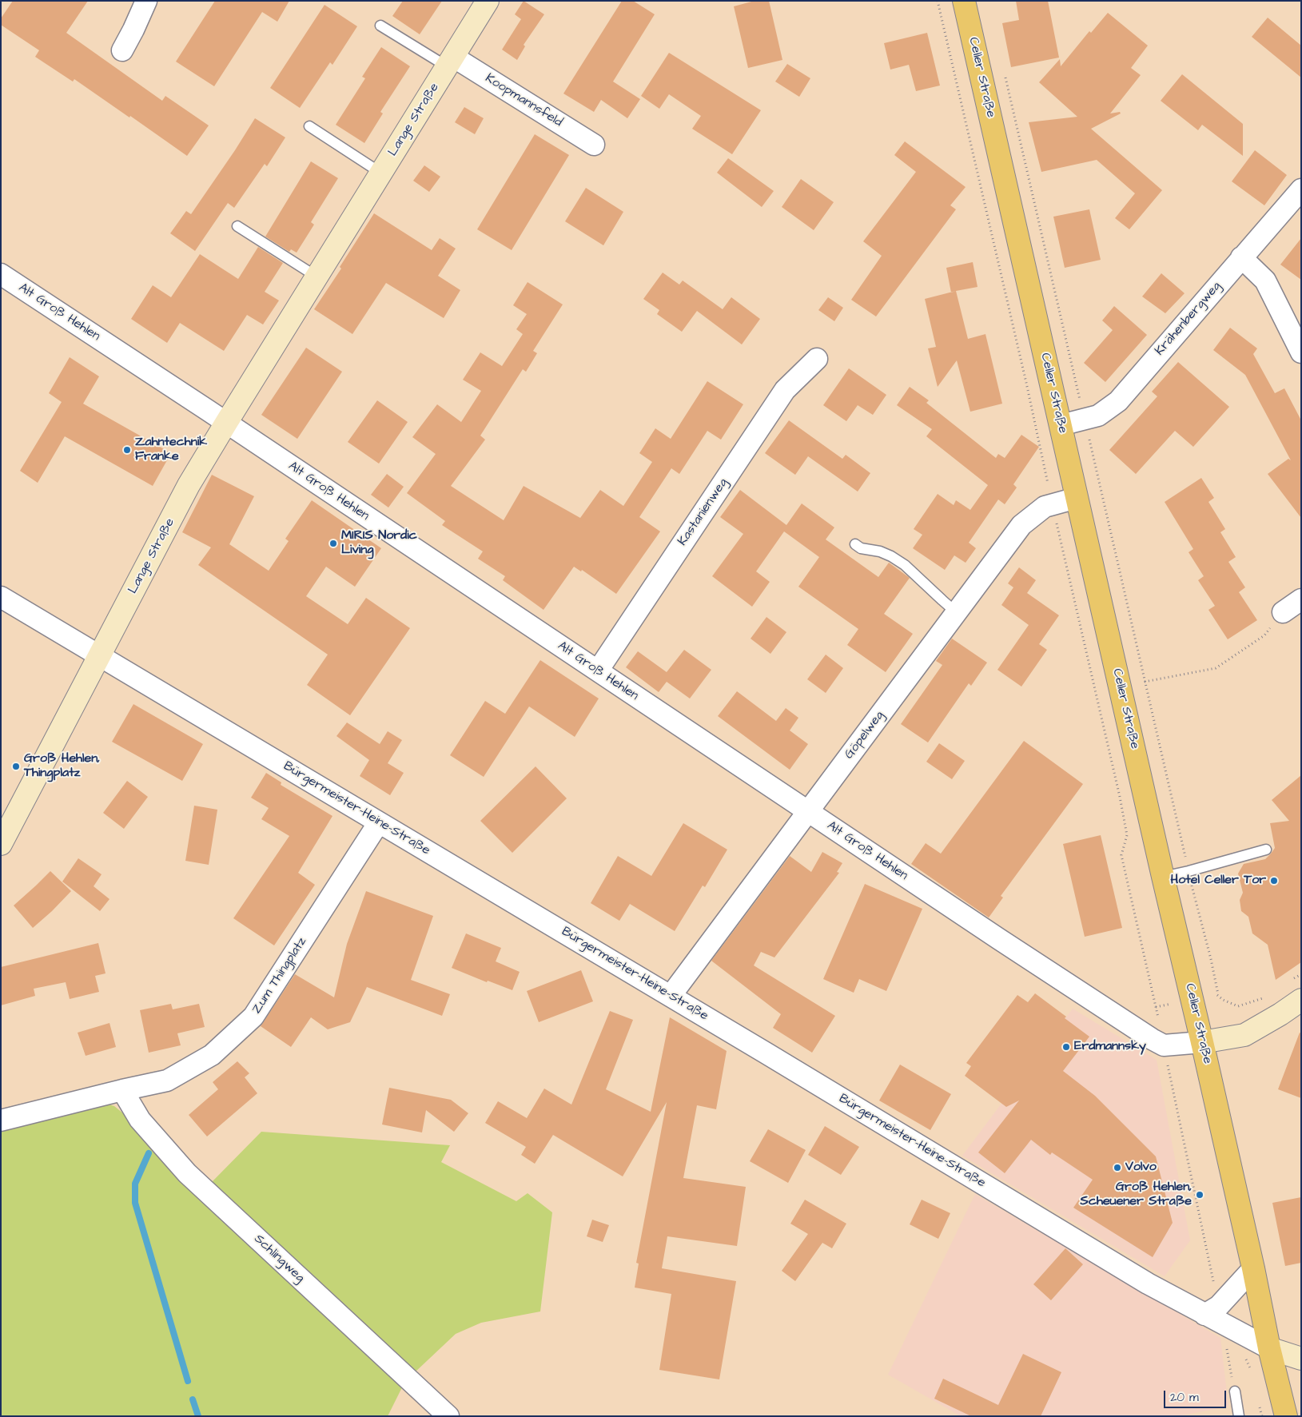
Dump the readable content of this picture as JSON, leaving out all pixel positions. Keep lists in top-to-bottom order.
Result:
{
  "streets": {
    "main road": ["Celler Straße", "Lange Straße"],
    "street": [
      "Koopmannsfeld",
      "Alt Groß Hehlen",
      "Krähenbergweg",
      "Kastanienweg",
      "Göpelweg",
      "Bürgermeister-Heine-Straße",
      "Zum Thingplatz",
      "Schlingweg"
    ]
  },
  "crossings": [
    ["Celler Straße", "Krähenbergweg"],
    ["Celler Straße", "Göpelweg"],
    ["Celler Straße", "Bürgermeister-Heine-Straße"],
    ["Koopmannsfeld", "Lange Straße"],
    ["Lange Straße", "Alt Groß Hehlen"],
    ["Lange Straße", "Bürgermeister-Heine-Straße"],
    ["Alt Groß Hehlen", "Kastanienweg"],
    ["Alt Groß Hehlen", "Göpelweg"],
    ["Göpelweg", "Bürgermeister-Heine-Straße"],
    ["Bürgermeister-Heine-Straße", "Zum Thingplatz"],
    ["Zum Thingplatz", "Schlingweg"]
  ],
  "places": [
    "Zahntechnik Franke",
    "MIRIS Nordic Living",
    "Groß Hehlen, Thingplatz",
    "Hotel Celler Tor",
    "Erdmannsky",
    "Volvo",
    "Groß Hehlen, Scheuener Straße"
  ],
  "scale_bar": "20 m"
}
